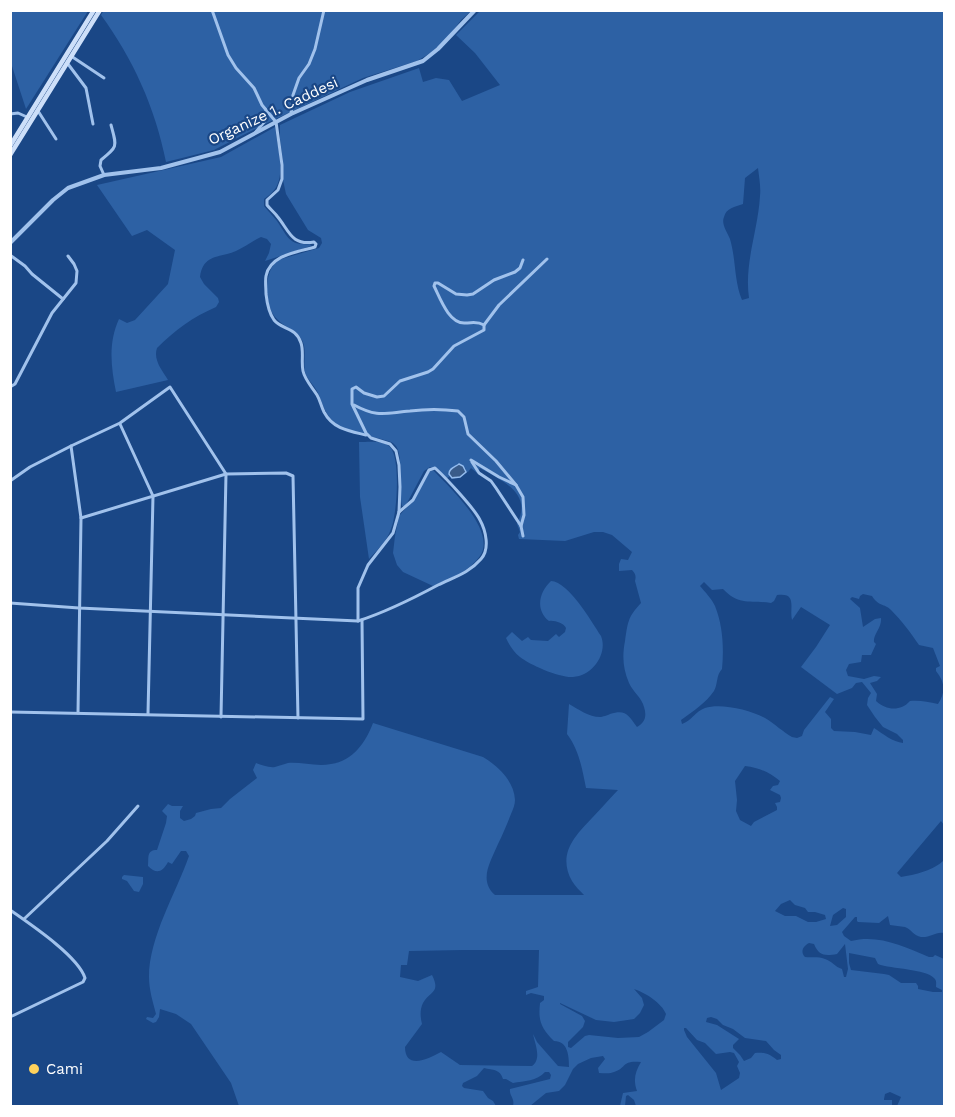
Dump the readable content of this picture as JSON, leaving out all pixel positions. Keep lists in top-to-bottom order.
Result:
{
  "streets": {
    "street": ["Organize 1. Caddesi"]
  },
  "places": ["Cami"]
}
